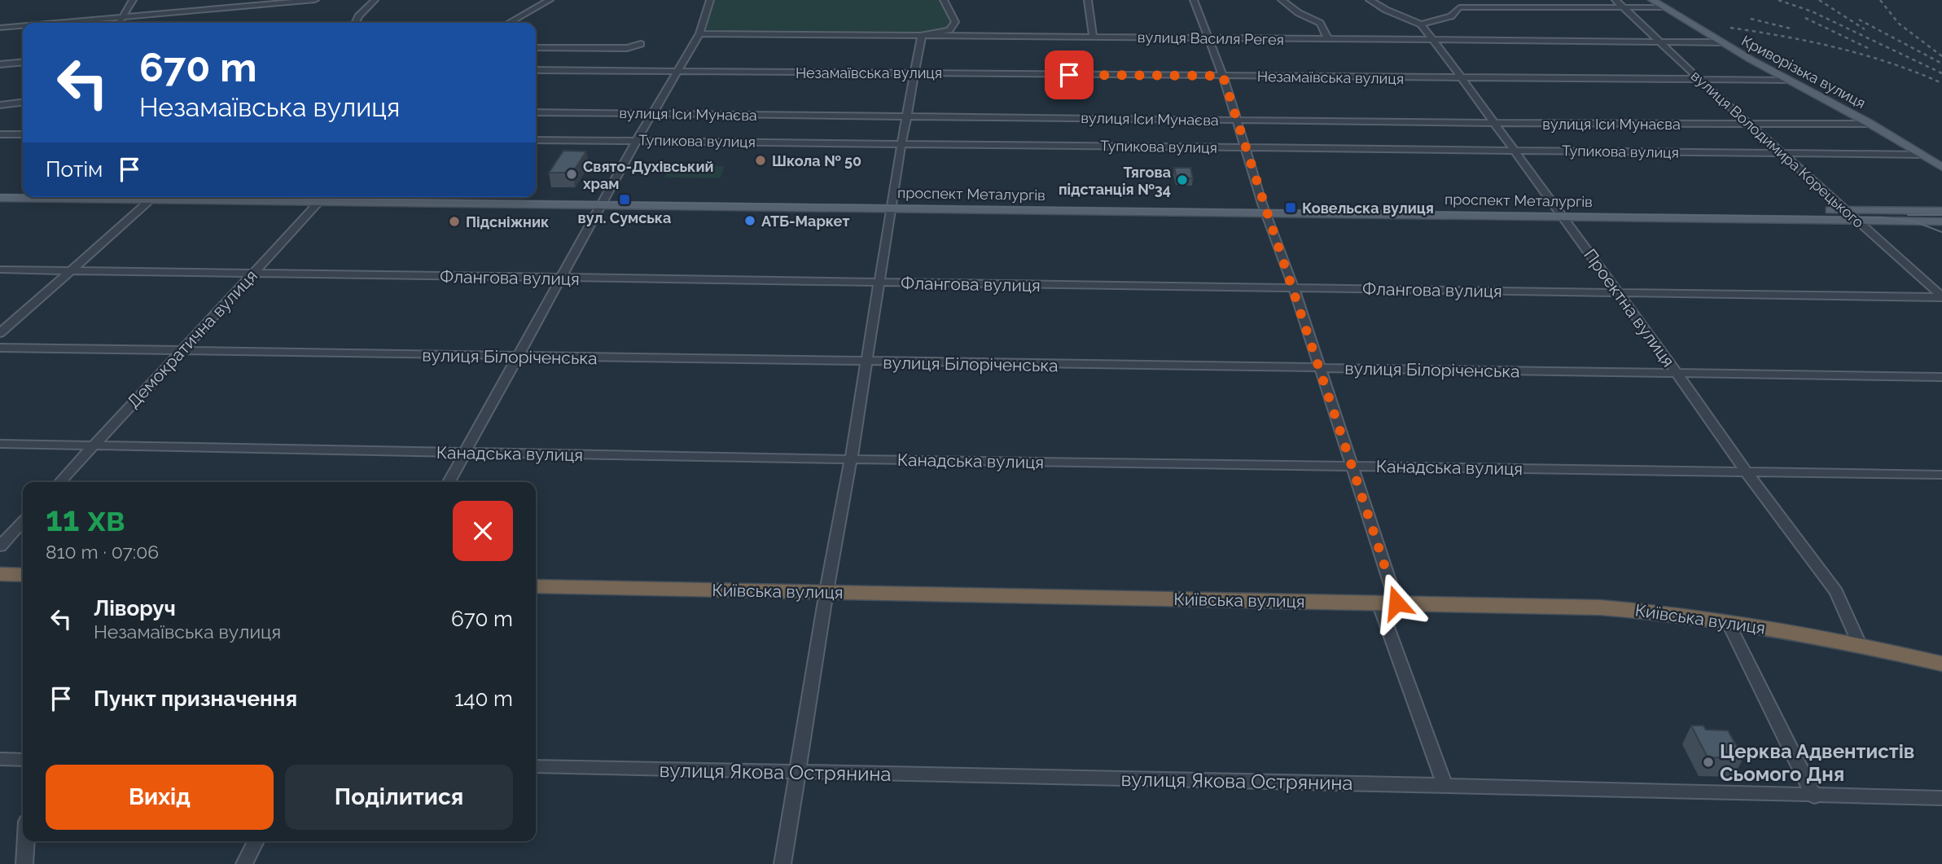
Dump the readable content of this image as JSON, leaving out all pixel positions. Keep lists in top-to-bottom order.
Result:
{
  "streets": {
    "highway": ["Київська вулиця"],
    "main road": ["Криворізька вулиця", "проспект Металургів"],
    "street": [
      "вулиця Василя Регея",
      "Незамаївська вулиця",
      "вулиця Іси Мунаєва",
      "Тупикова вулиця",
      "вулиця Володимира Корецького",
      "Флангова вулиця",
      "Проектна вулиця",
      "Демократична вулиця",
      "вулиця Білоріченська",
      "Канадська вулиця",
      "вулиця Якова Острянина"
    ]
  },
  "crossings": [
    ["вулиця Василя Регея", "Криворізька вулиця"],
    ["вулиця Василя Регея", "вулиця Володимира Корецького"],
    ["вулиця Василя Регея", "Проектна вулиця"],
    ["Криворізька вулиця", "Незамаївська вулиця"],
    ["Криворізька вулиця", "вулиця Іси Мунаєва"],
    ["Криворізька вулиця", "Тупикова вулиця"],
    ["Незамаївська вулиця", "вулиця Володимира Корецького"],
    ["Незамаївська вулиця", "Проектна вулиця"],
    ["вулиця Іси Мунаєва", "вулиця Володимира Корецького"],
    ["вулиця Іси Мунаєва", "Проектна вулиця"],
    ["Тупикова вулиця", "вулиця Володимира Корецького"],
    ["Тупикова вулиця", "Проектна вулиця"],
    ["вулиця Володимира Корецького", "проспект Металургів"],
    ["вулиця Володимира Корецького", "Флангова вулиця"],
    ["проспект Металургів", "Проектна вулиця"],
    ["проспект Металургів", "Демократична вулиця"],
    ["Флангова вулиця", "Проектна вулиця"],
    ["Флангова вулиця", "Демократична вулиця"],
    ["Проектна вулиця", "вулиця Білоріченська"],
    ["Проектна вулиця", "Канадська вулиця"],
    ["Проектна вулиця", "Київська вулиця"],
    ["Демократична вулиця", "вулиця Білоріченська"],
    ["Демократична вулиця", "Канадська вулиця"]
  ],
  "places": {
    "other": [
      "Школа № 50",
      "Свято-Духівський храм",
      "Тягова пiдстанцiя №34",
      "АТБ-Маркет",
      "Підсніжник",
      "Церква Адвентистів Сьомого Дня"
    ],
    "transit": ["вул. Сумська", "Ковельска вулиця"]
  },
  "page": {
    "turn": ["670 m", "Незамаївська вулиця"],
    "then": "Потім",
    "heading": ["11 хв", "810 m · 07:06"],
    "list": [
      {
        "name": "Ліворуч",
        "note": "Незамаївська вулиця",
        "value": "670 m"
      },
      {
        "name": "Пункт призначення",
        "value": "140 m"
      }
    ],
    "buttons": ["Вихід", "Поділитися"]
  }
}
